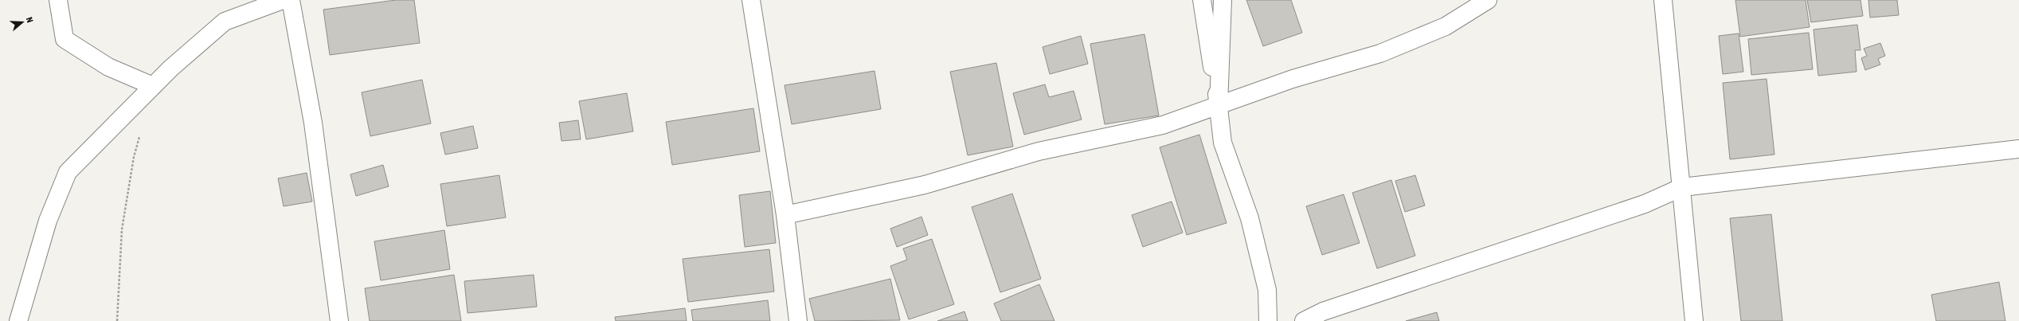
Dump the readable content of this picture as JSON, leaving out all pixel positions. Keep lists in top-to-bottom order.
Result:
{
  "north": "right"
}
